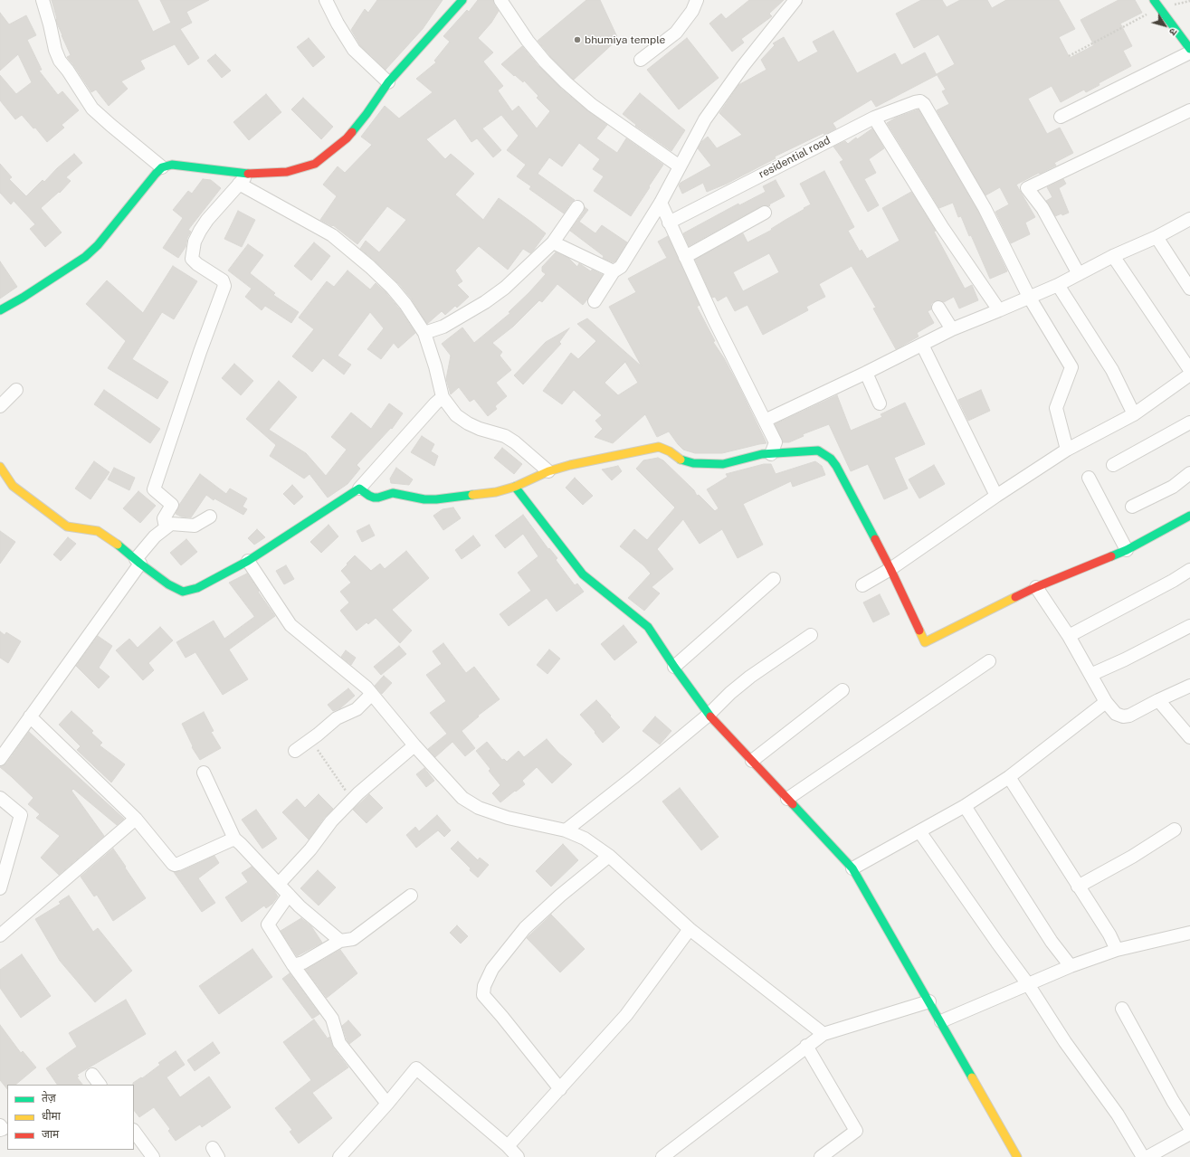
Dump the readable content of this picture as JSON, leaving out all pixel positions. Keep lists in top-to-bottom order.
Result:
{
  "streets": {
    "street": ["residential road"]
  },
  "places": ["bhumiya temple"],
  "legend": ["तेज़", "धीमा", "जाम"],
  "north": "bottom right"
}
